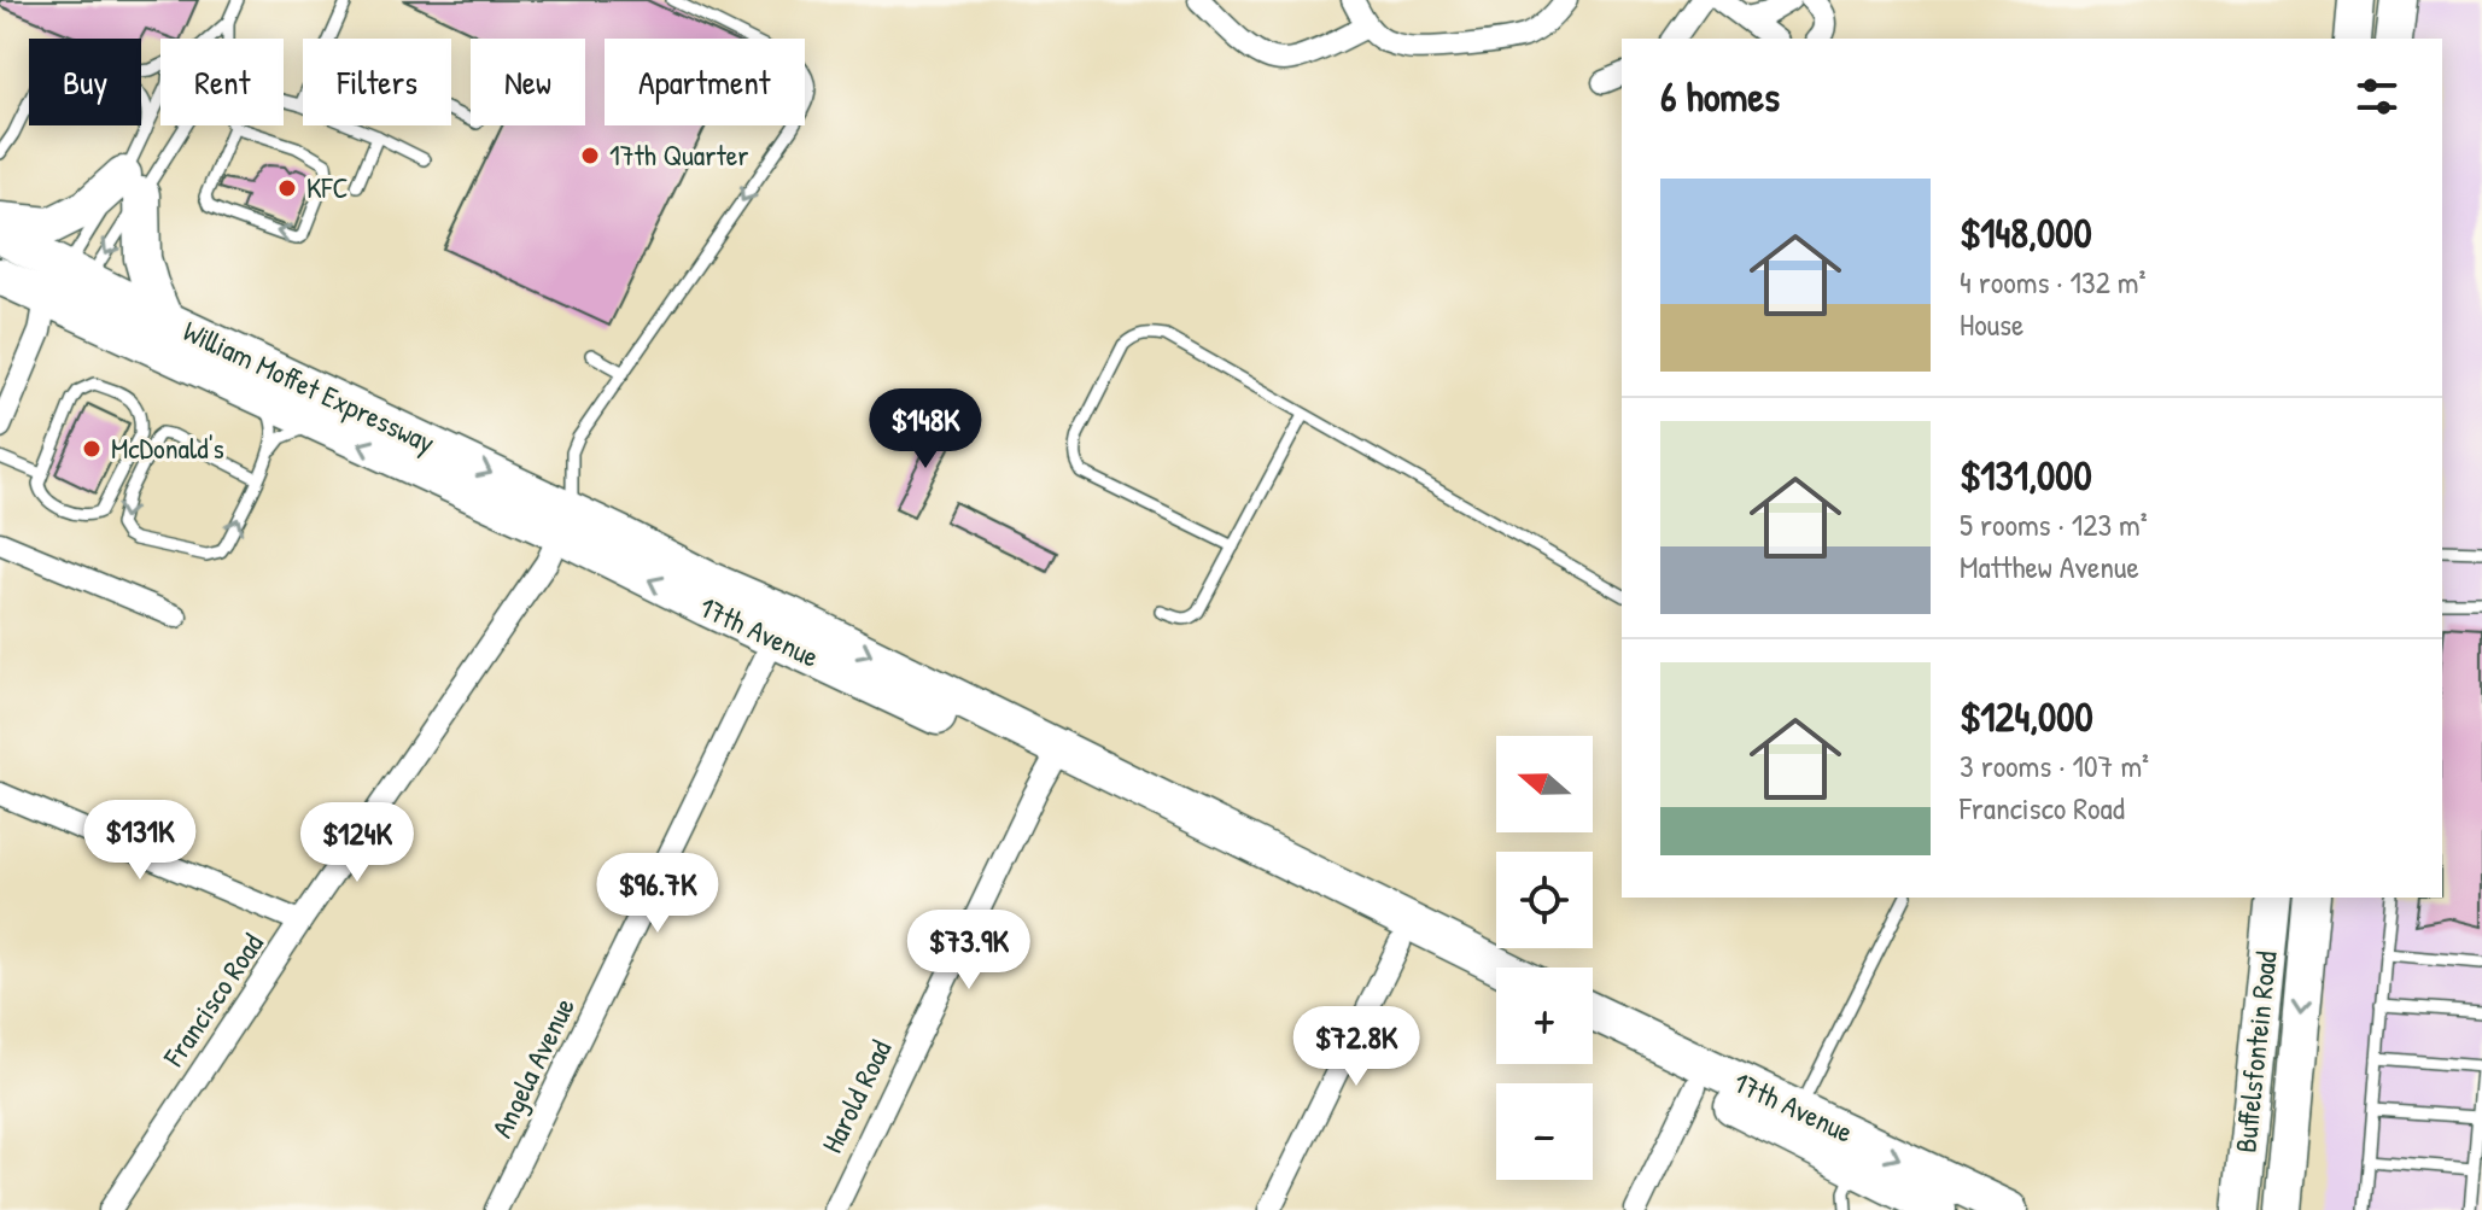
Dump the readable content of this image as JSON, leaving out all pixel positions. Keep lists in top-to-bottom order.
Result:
{
  "streets": {
    "main road": ["William Moffet Expressway", "17th Avenue", "Buffelsfontein Road"],
    "street": ["Francisco Road", "Angela Avenue", "Harold Road"]
  },
  "crossings": [
    ["William Moffet Expressway", "17th Avenue"],
    ["William Moffet Expressway", "Francisco Road"],
    ["17th Avenue", "Francisco Road"],
    ["17th Avenue", "Angela Avenue"],
    ["17th Avenue", "Harold Road"]
  ],
  "one_way": ["William Moffet Expressway"],
  "places": ["17th Quarter", "KFC", "McDonald's"],
  "north": "left",
  "page": {
    "chip": [
      "Buy",
      "Rent",
      "Filters",
      "New",
      "Apartment"
    ],
    "heading": "6 homes",
    "list": [
      {
        "name": "$148,000",
        "note": "4 rooms · 132 m² · House"
      },
      {
        "name": "$131,000",
        "note": "5 rooms · 123 m² · Matthew Avenue"
      },
      {
        "name": "$124,000",
        "note": "3 rooms · 107 m² · Francisco Road"
      }
    ],
    "price": [
      "$148K",
      "$131K",
      "$124K",
      "$96.7K",
      "$73.9K",
      "$72.8K"
    ],
    "map_buttons": ["+", "−"]
  }
}
